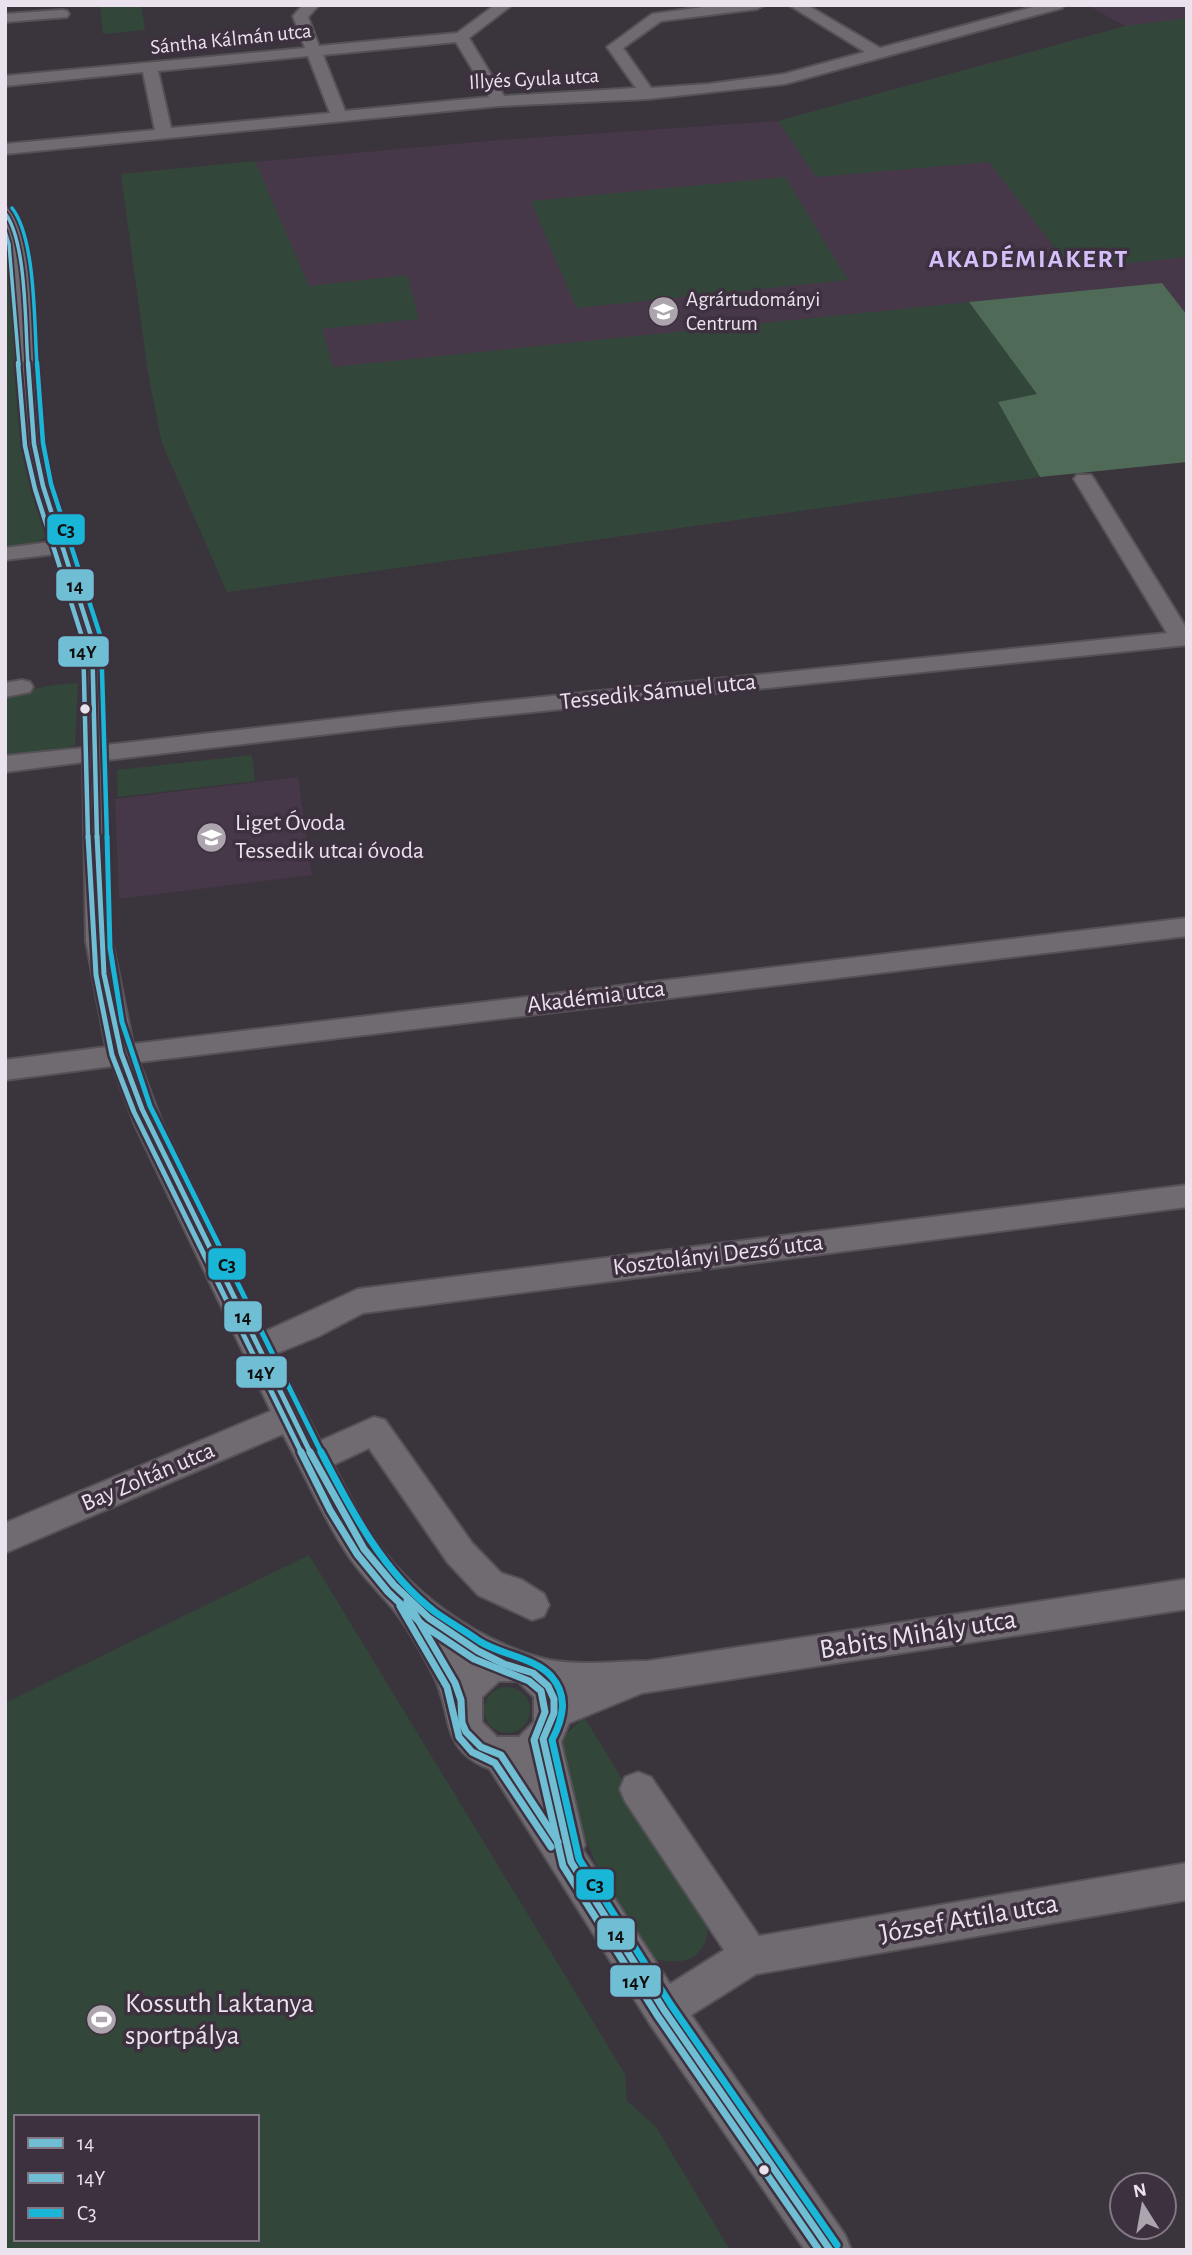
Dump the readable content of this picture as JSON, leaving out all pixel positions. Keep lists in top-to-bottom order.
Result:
{
  "streets": {
    "street": [
      "Sántha Kálmán utca",
      "Illyés Gyula utca",
      "Tessedik Sámuel utca",
      "Akadémia utca",
      "Kosztolányi Dezső utca",
      "Bay Zoltán utca",
      "Babits Mihály utca",
      "József Attila utca"
    ]
  },
  "districts": ["AKADÉMIAKERT"],
  "places": {
    "school or university": ["Agrártudományi Centrum", "Liget Óvoda Tessedik utcai óvoda"],
    "sports": ["Kossuth Laktanya sportpálya"]
  },
  "lines": ["transit line C3", "transit line 14", "transit line 14Y"],
  "legend": ["14", "14Y", "C3"],
  "north": "top"
}
